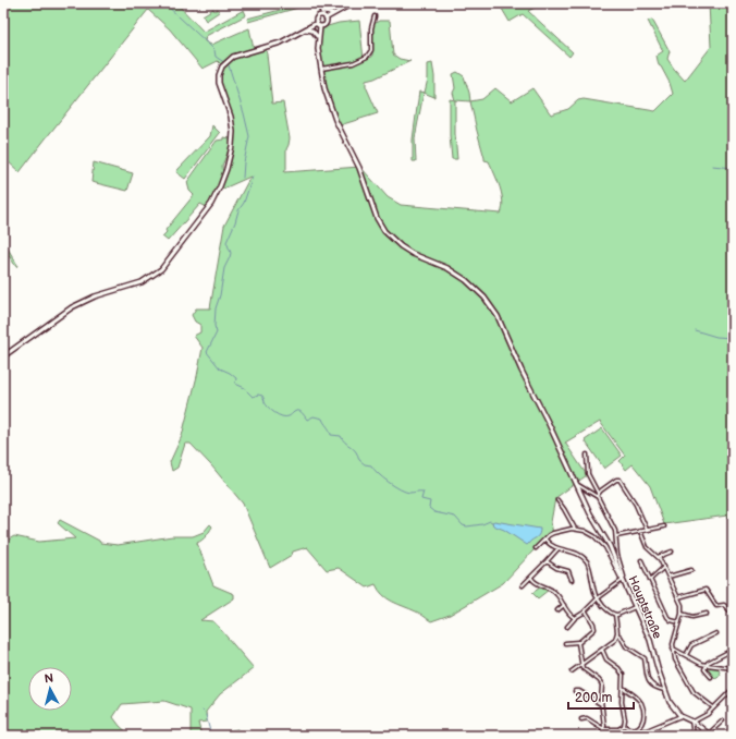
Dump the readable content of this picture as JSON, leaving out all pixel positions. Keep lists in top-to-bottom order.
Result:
{
  "streets": {
    "main road": ["Hauptstraße"]
  },
  "scale_bar": "200 m",
  "north": "top"
}
